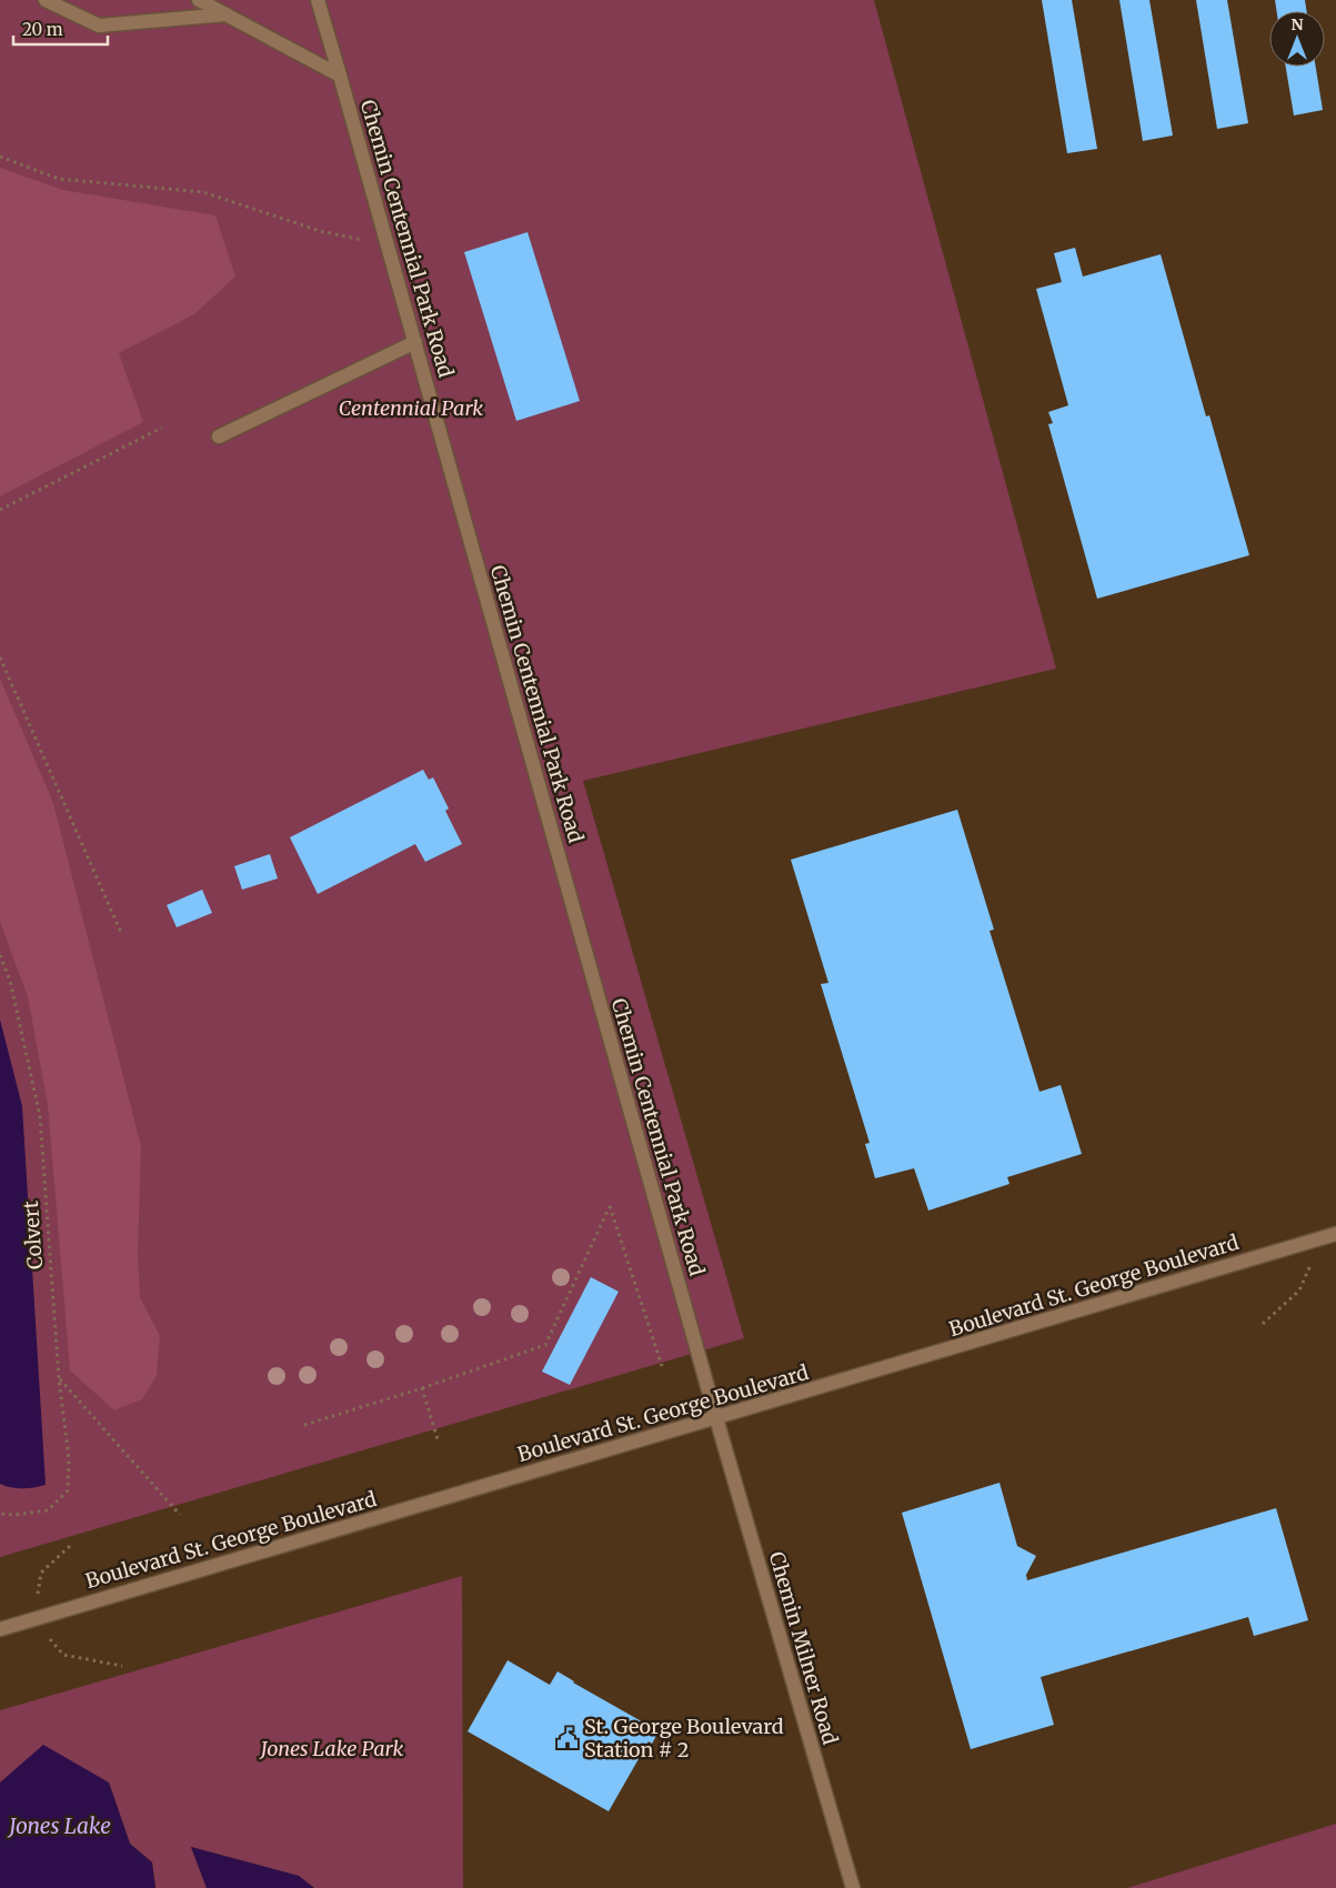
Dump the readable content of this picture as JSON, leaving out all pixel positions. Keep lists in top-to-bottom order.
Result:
{
  "streets": {
    "street": ["Chemin Centennial Park Road", "Boulevard St. George Boulevard", "Chemin Milner Road"],
    "path": ["Colvert"]
  },
  "crossings": [
    ["Chemin Centennial Park Road", "Boulevard St. George Boulevard"],
    ["Chemin Centennial Park Road", "Chemin Milner Road"],
    ["Boulevard St. George Boulevard", "Chemin Milner Road"]
  ],
  "water": ["Jones Lake"],
  "parks": ["Centennial Park", "Jones Lake Park"],
  "places": {
    "public building": ["St. George Boulevard Station # 2"]
  },
  "scale_bar": "20 m",
  "north": "top"
}
